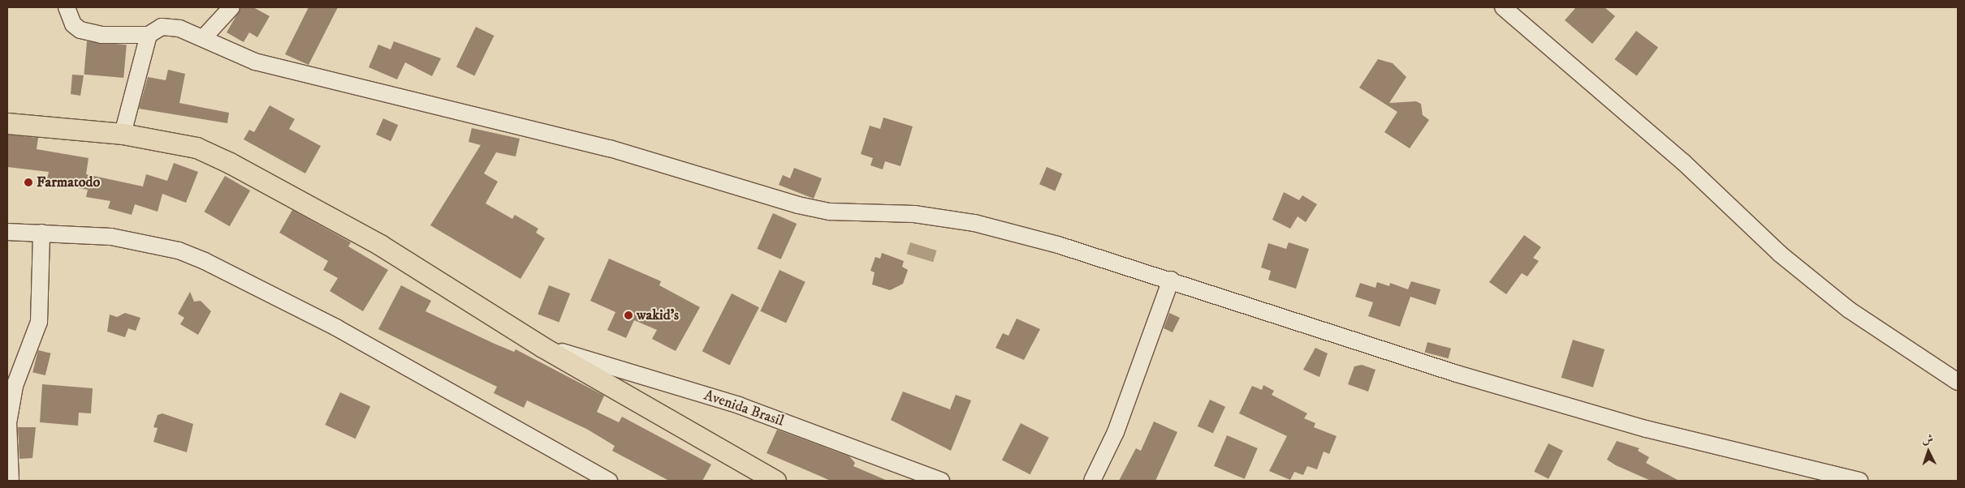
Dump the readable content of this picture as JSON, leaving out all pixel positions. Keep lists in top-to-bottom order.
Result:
{
  "streets": {
    "street": ["Avenida Brasil"]
  },
  "places": ["Farmatodo", "wakid's"],
  "north": "top"
}
